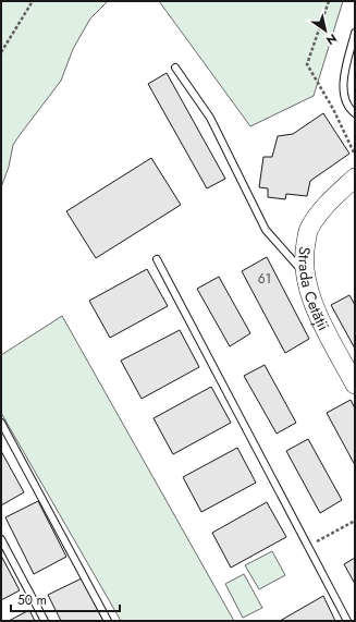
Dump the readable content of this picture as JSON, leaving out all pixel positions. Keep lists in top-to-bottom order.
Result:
{
  "streets": {
    "street": ["Strada Cetății"]
  },
  "house_numbers": ["61"],
  "scale_bar": "50 m",
  "north": "bottom right"
}
